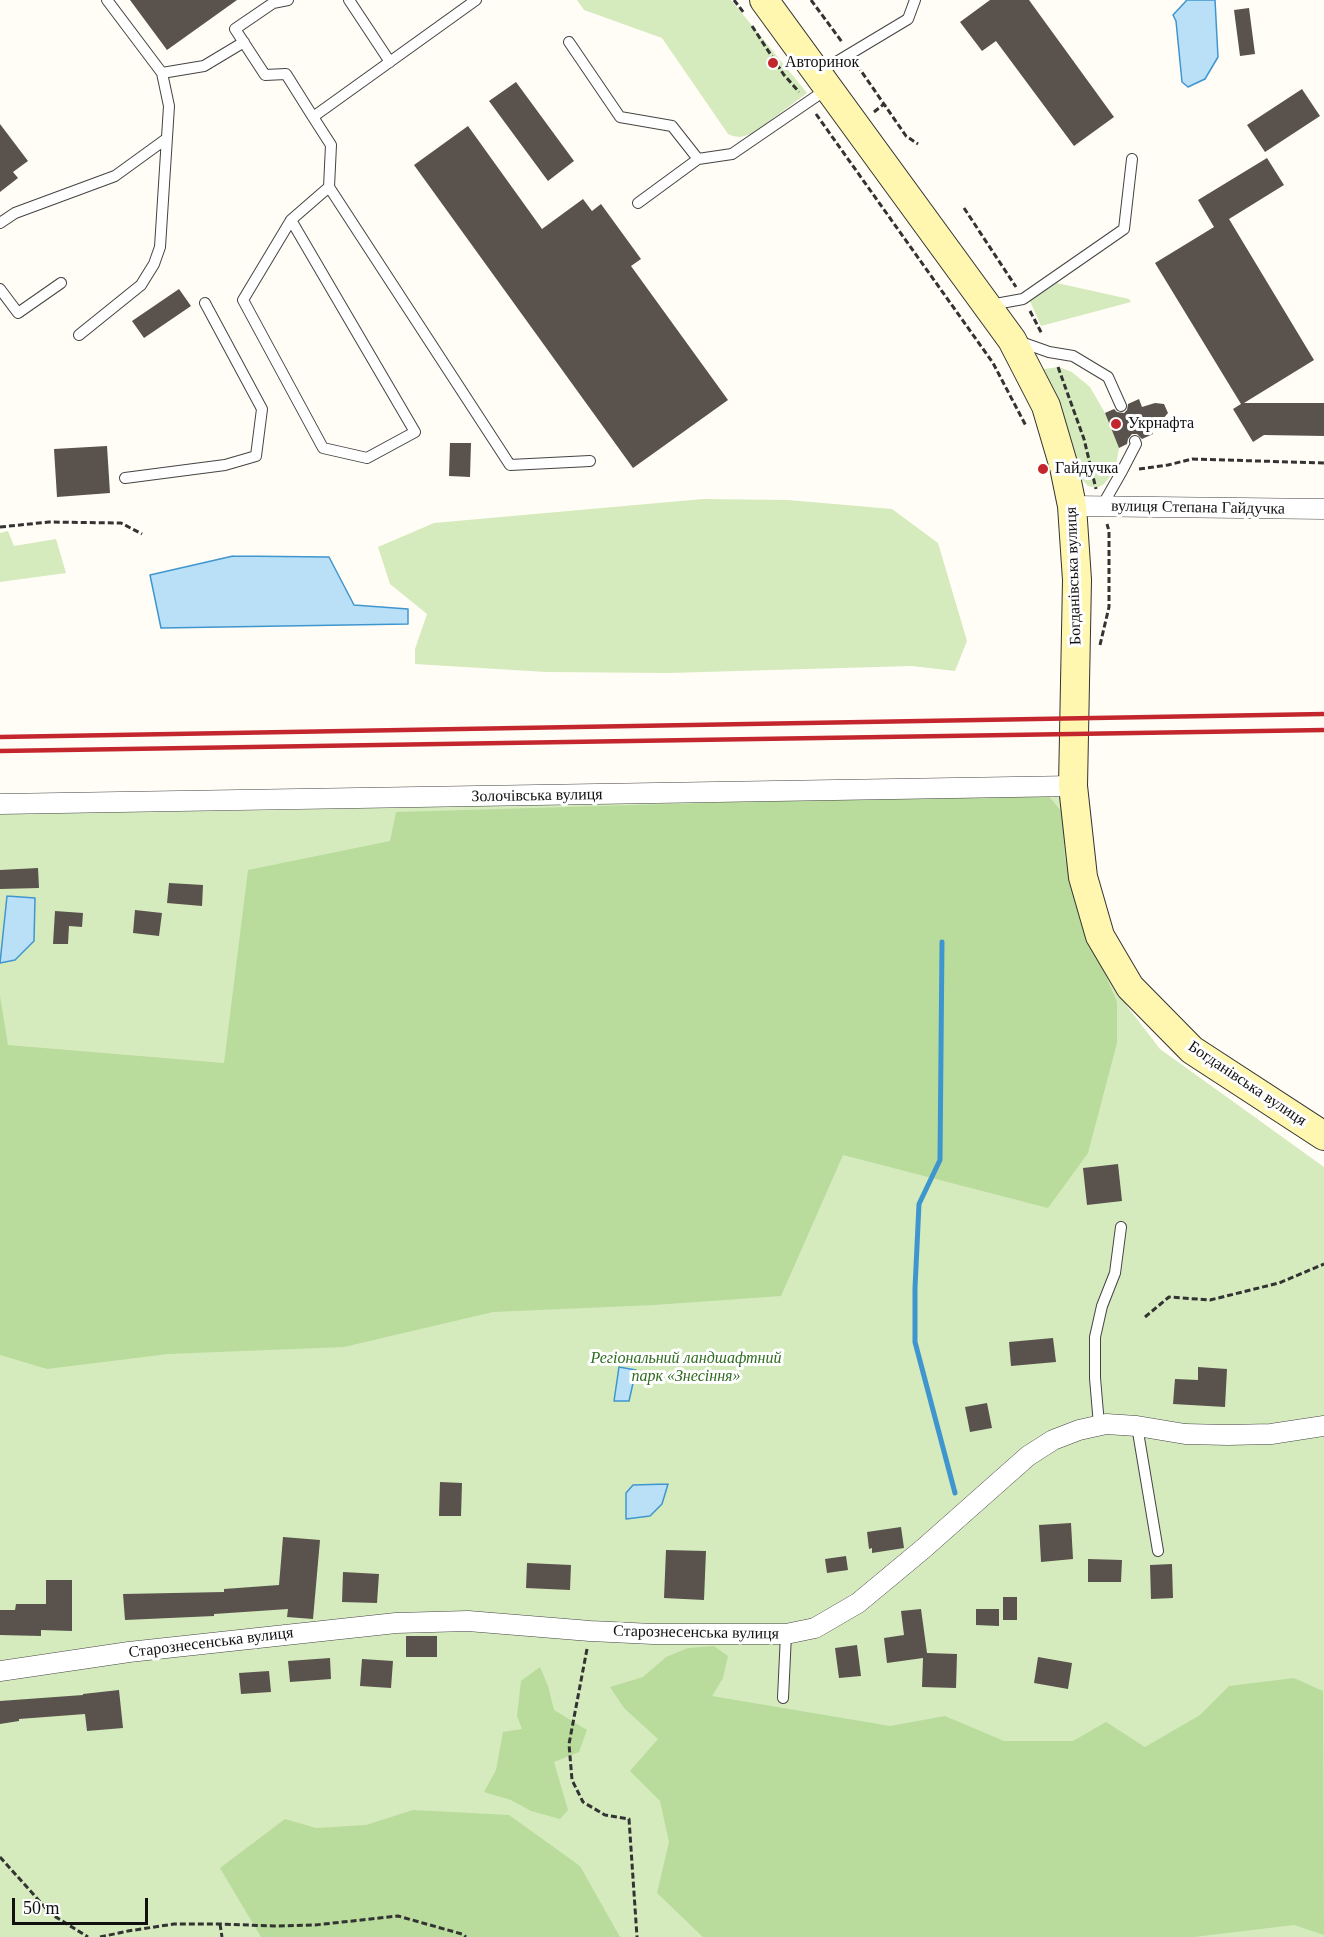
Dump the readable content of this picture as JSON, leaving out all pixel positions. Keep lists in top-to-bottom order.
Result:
{
  "streets": {
    "main road": ["Богданівська вулиця"],
    "street": ["вулиця Степана Гайдучка", "Золочівська вулиця", "Старознесенська вулиця"]
  },
  "crossings": [
    ["вулиця Степана Гайдучка", "Богданівська вулиця"],
    ["Богданівська вулиця", "Золочівська вулиця"]
  ],
  "parks": ["Регіональний ландшафтний парк «Знесіння»"],
  "places": ["Авторинок", "Укрнафта", "Гайдучка"],
  "scale_bar": "50 m"
}
